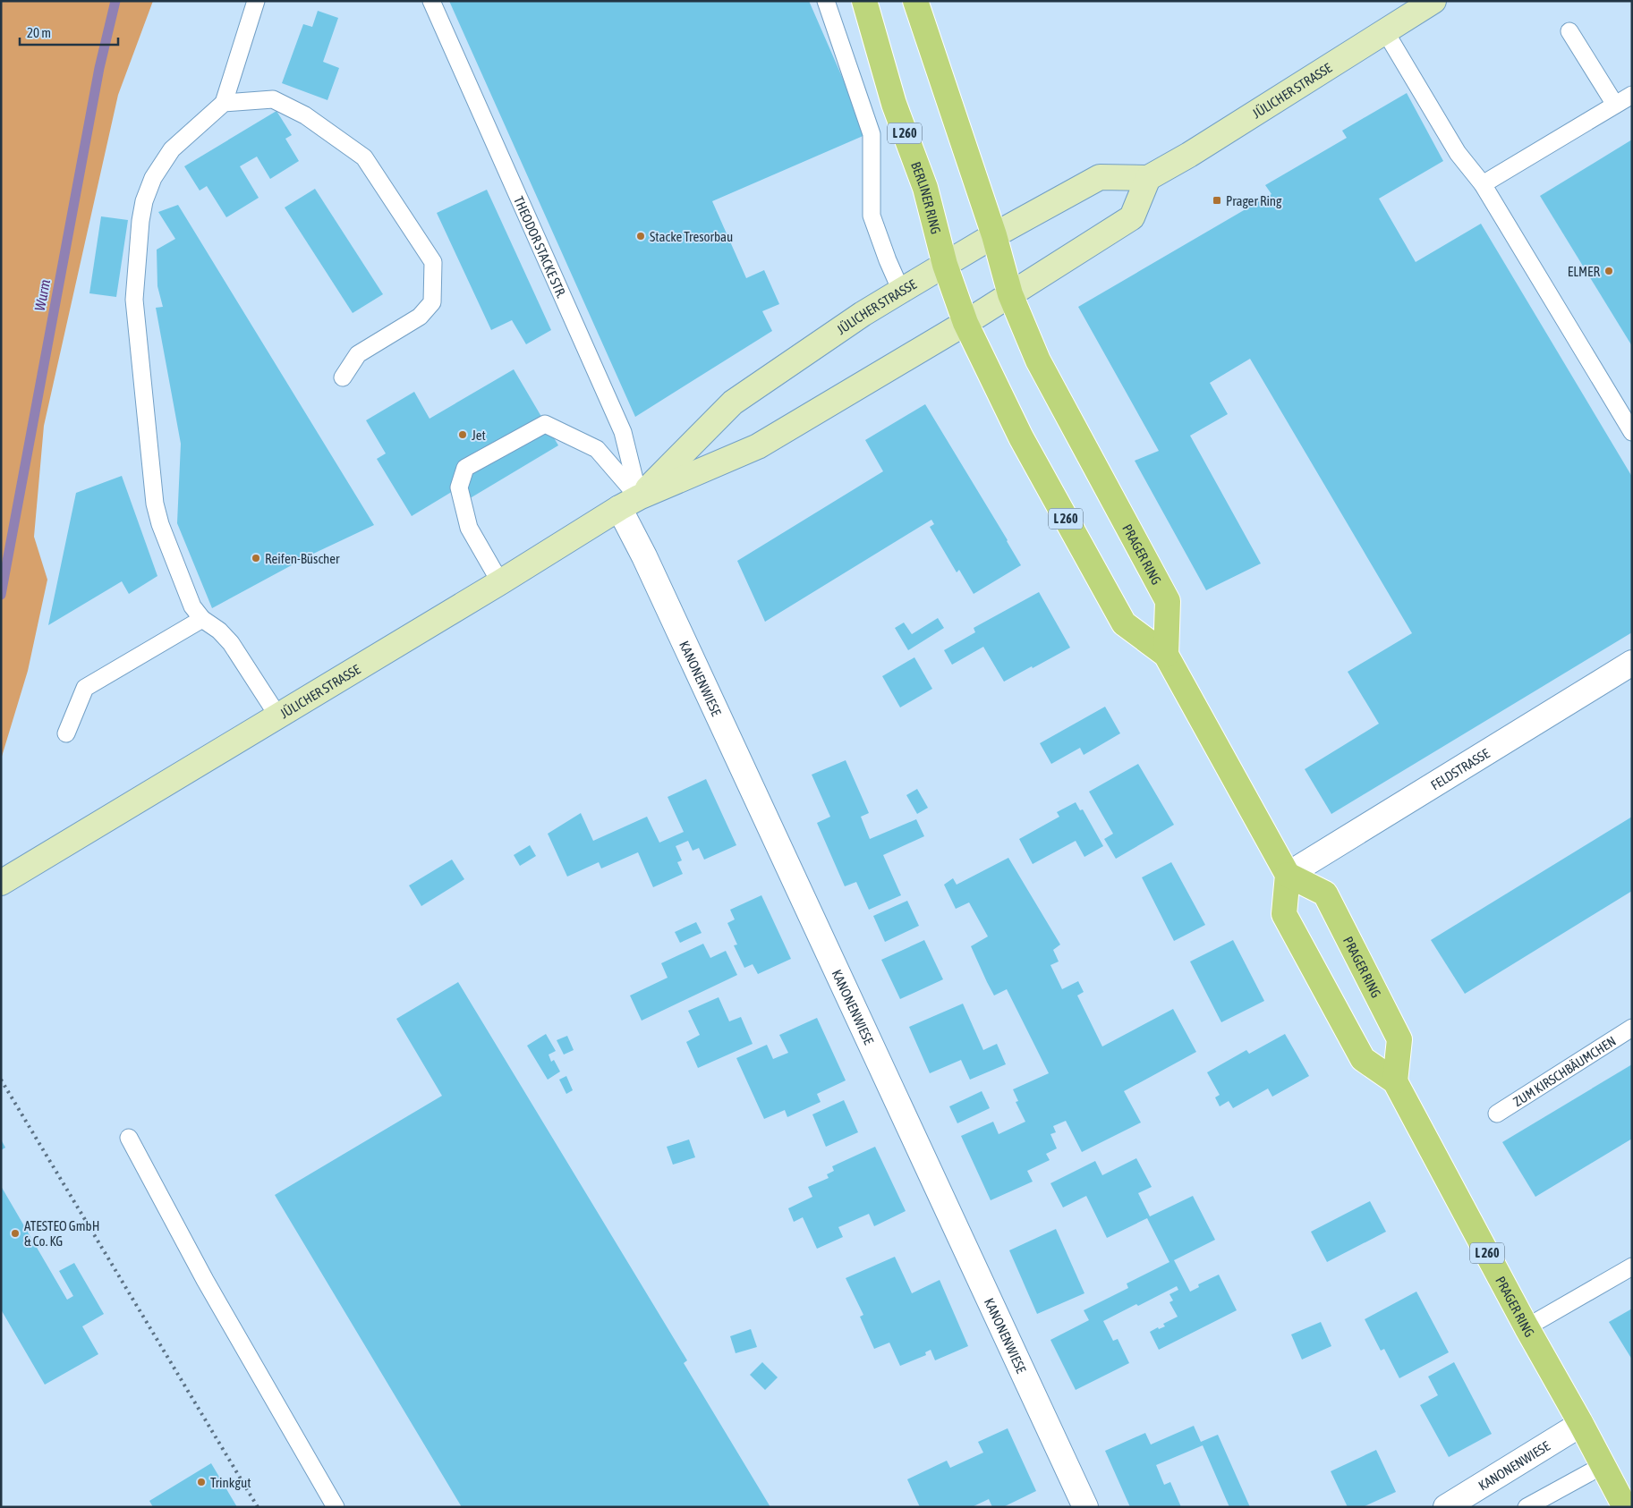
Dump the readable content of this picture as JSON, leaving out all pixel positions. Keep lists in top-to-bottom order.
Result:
{
  "streets": {
    "main road": [
      "JÜLICHER STRASSE",
      "L 260",
      "BERLINER RING",
      "PRAGER RING"
    ],
    "street": ["KANONENWIESE", "FELDSTRASSE"],
    "lane": ["THEODOR STACKE STR.", "ZUM KIRSCHBÄUMCHEN"]
  },
  "crossings": [
    ["JÜLICHER STRASSE", "L 260"],
    ["JÜLICHER STRASSE", "BERLINER RING"],
    ["JÜLICHER STRASSE", "THEODOR STACKE STR."],
    ["JÜLICHER STRASSE", "PRAGER RING"],
    ["JÜLICHER STRASSE", "KANONENWIESE"],
    ["L 260", "PRAGER RING"],
    ["BERLINER RING", "PRAGER RING"],
    ["THEODOR STACKE STR.", "KANONENWIESE"],
    ["PRAGER RING", "KANONENWIESE"],
    ["PRAGER RING", "FELDSTRASSE"]
  ],
  "water": ["Wurm"],
  "places": {
    "transit": ["Prager Ring"],
    "other": [
      "Stacke Tresorbau",
      "ELMER",
      "Jet",
      "Reifen-Büscher",
      "ATESTEO GmbH & Co. KG",
      "Trinkgut"
    ]
  },
  "scale_bar": "20 m"
}
